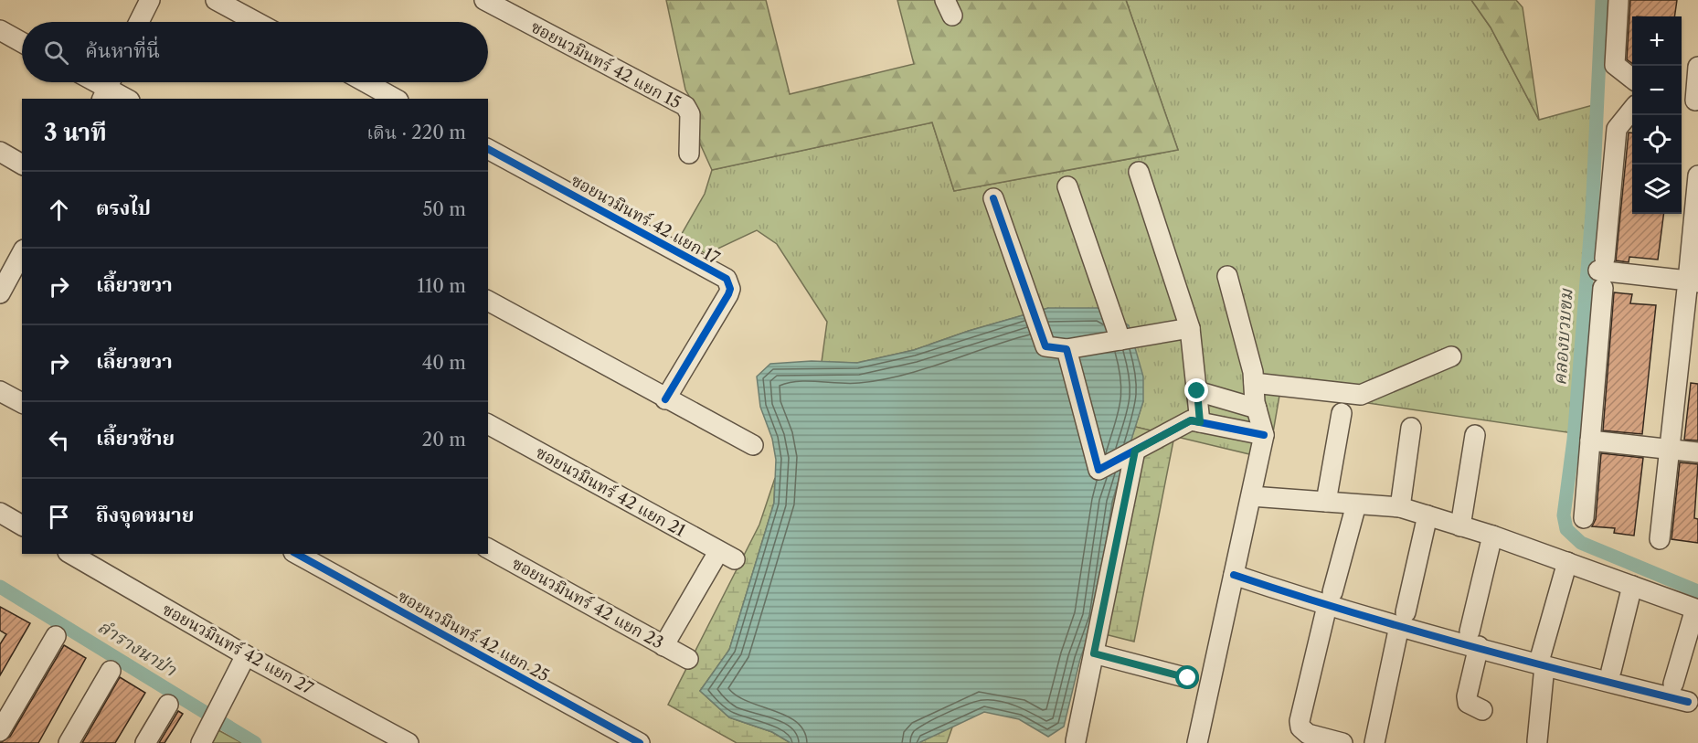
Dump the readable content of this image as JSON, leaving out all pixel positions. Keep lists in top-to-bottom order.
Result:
{
  "streets": {
    "street": [
      "ซอยนวมินทร์ 42 แยก 15",
      "ซอยนวมินทร์ 42 แยก 17",
      "ซอยนวมินทร์ 42 แยก 21",
      "ซอยนวมินทร์ 42 แยก 23",
      "ซอยนวมินทร์ 42 แยก 25",
      "ซอยนวมินทร์ 42 แยก 27"
    ]
  },
  "crossings": [
    ["ซอยนวมินทร์ 42 แยก 21", "ซอยนวมินทร์ 42 แยก 23"]
  ],
  "water": ["คลองบวบขม", "ลำรางนาป่า"],
  "page": {
    "map_buttons": ["+", "−"],
    "search": "ค้นหาที่นี่",
    "heading": ["3 นาที", "เดิน · 220 m"],
    "list": [
      ["ตรงไป", "50 m"],
      ["เลี้ยวขวา", "110 m"],
      ["เลี้ยวขวา", "40 m"],
      ["เลี้ยวซ้าย", "20 m"],
      "ถึงจุดหมาย"
    ]
  }
}
